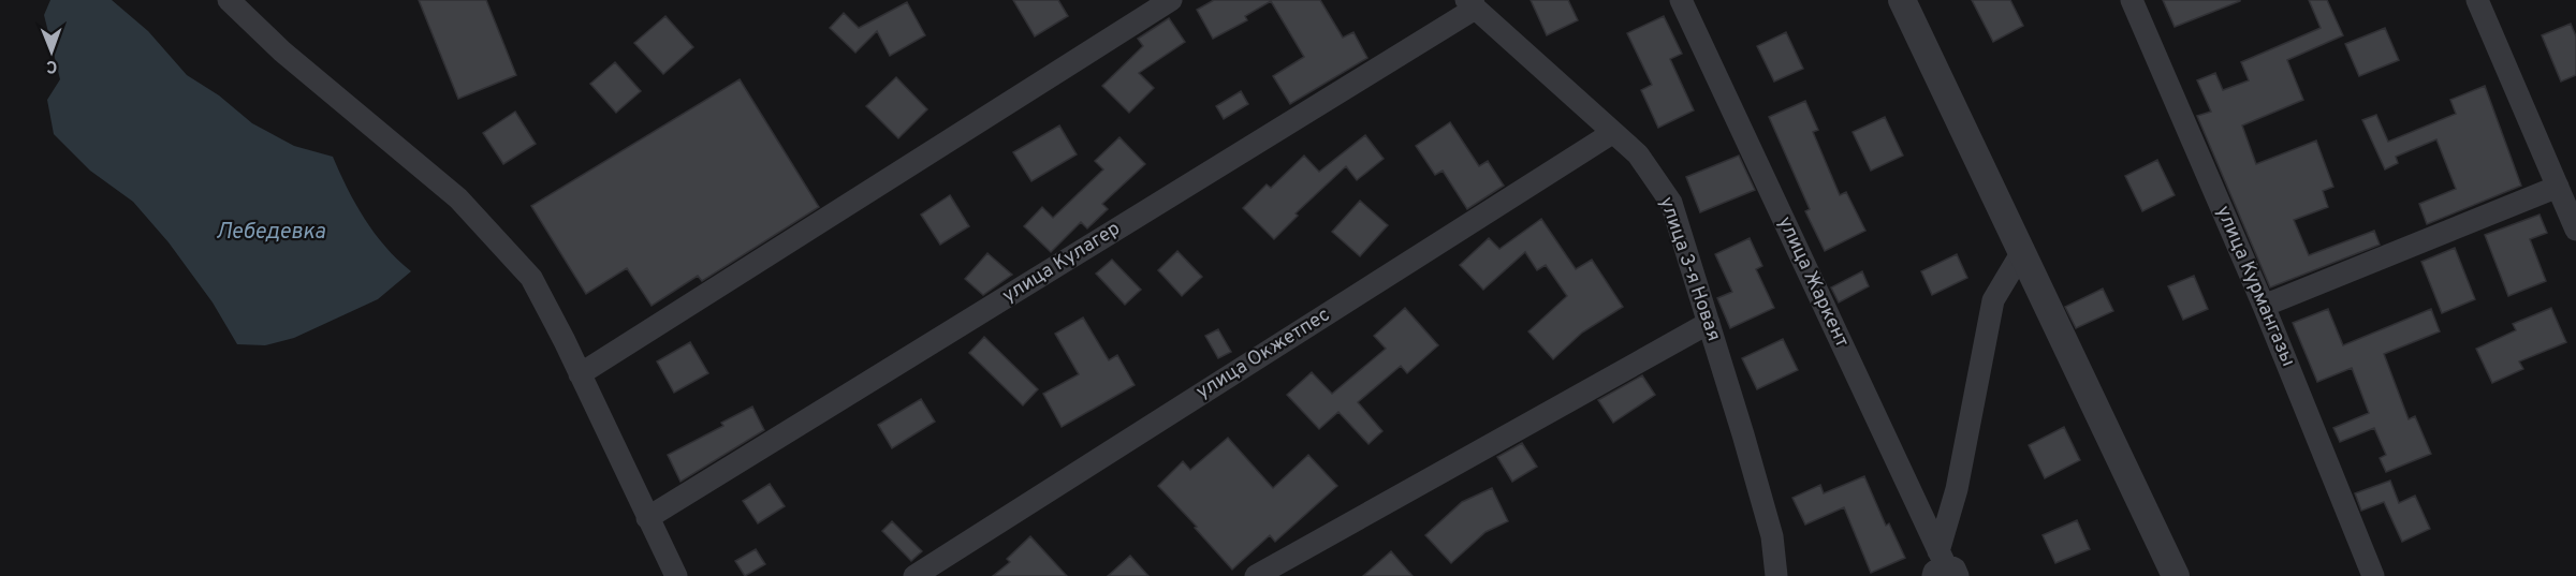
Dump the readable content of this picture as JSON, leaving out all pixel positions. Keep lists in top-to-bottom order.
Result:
{
  "streets": {
    "street": [
      "улица Кулагер",
      "улица 3-я Новая",
      "улица Жаркент",
      "улица Курмангазы",
      "улица Окжетпес"
    ]
  },
  "crossings": [
    ["улица Кулагер", "улица 3-я Новая"],
    ["улица 3-я Новая", "улица Окжетпес"]
  ],
  "water": ["Лебедевка"],
  "north": "bottom"
}
